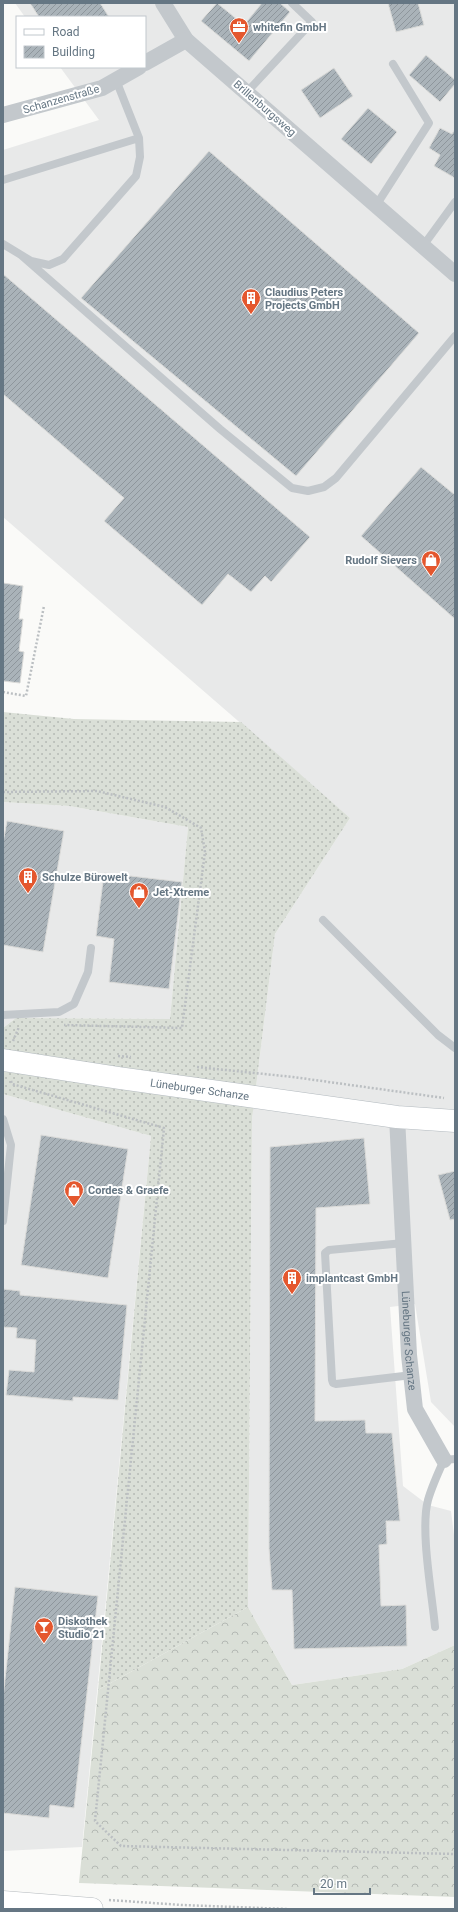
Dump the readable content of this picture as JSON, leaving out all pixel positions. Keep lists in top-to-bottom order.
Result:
{
  "streets": {
    "street": ["Schanzenstraße", "Brillenburgsweg", "Lüneburger Schanze"]
  },
  "places": {
    "office": ["whitefin GmbH"],
    "building": ["Claudius Peters Projects GmbH", "Schulze Bürowelt", "implantcast GmbH"],
    "shop": ["Rudolf Sievers", "Jet-Xtreme", "Cordes & Graefe"],
    "bar": ["Diskothek Studio 21"]
  },
  "legend": ["Road", "Building"],
  "scale_bar": "20 m"
}
